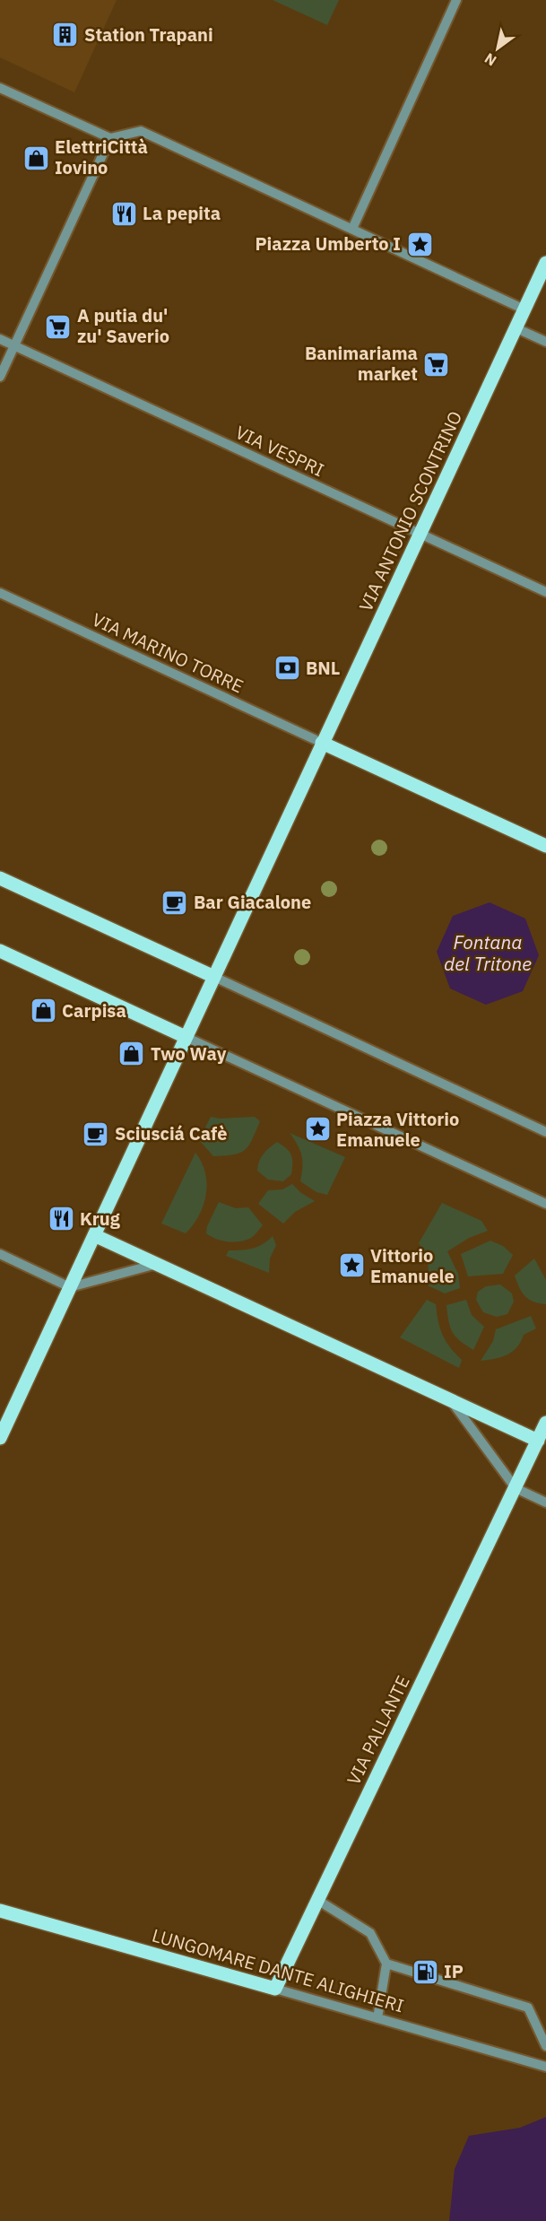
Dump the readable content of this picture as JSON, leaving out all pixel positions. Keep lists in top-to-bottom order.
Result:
{
  "streets": {
    "main road": ["VIA ANTONIO SCONTRINO", "VIA PALLANTE", "LUNGOMARE DANTE ALIGHIERI"],
    "street": ["VIA VESPRI", "VIA MARINO TORRE"]
  },
  "crossings": [
    ["VIA VESPRI", "VIA ANTONIO SCONTRINO"],
    ["VIA ANTONIO SCONTRINO", "VIA MARINO TORRE"],
    ["VIA PALLANTE", "LUNGOMARE DANTE ALIGHIERI"]
  ],
  "water": ["Fontana del Tritone"],
  "places": {
    "building": ["Station Trapani"],
    "shop": ["ElettriCittà Iovino", "Carpisa", "Two Way"],
    "restaurant": ["La pepita", "Krug"],
    "place": ["Piazza Umberto I", "Piazza Vittorio Emanuele", "Vittorio Emanuele"],
    "supermarket": ["A putia du' zu' Saverio", "Banimariama market"],
    "bank": ["BNL"],
    "cafe": ["Bar Giacalone", "Sciusciá Cafè"],
    "fuel station": ["IP"]
  },
  "north": "bottom left"
}
